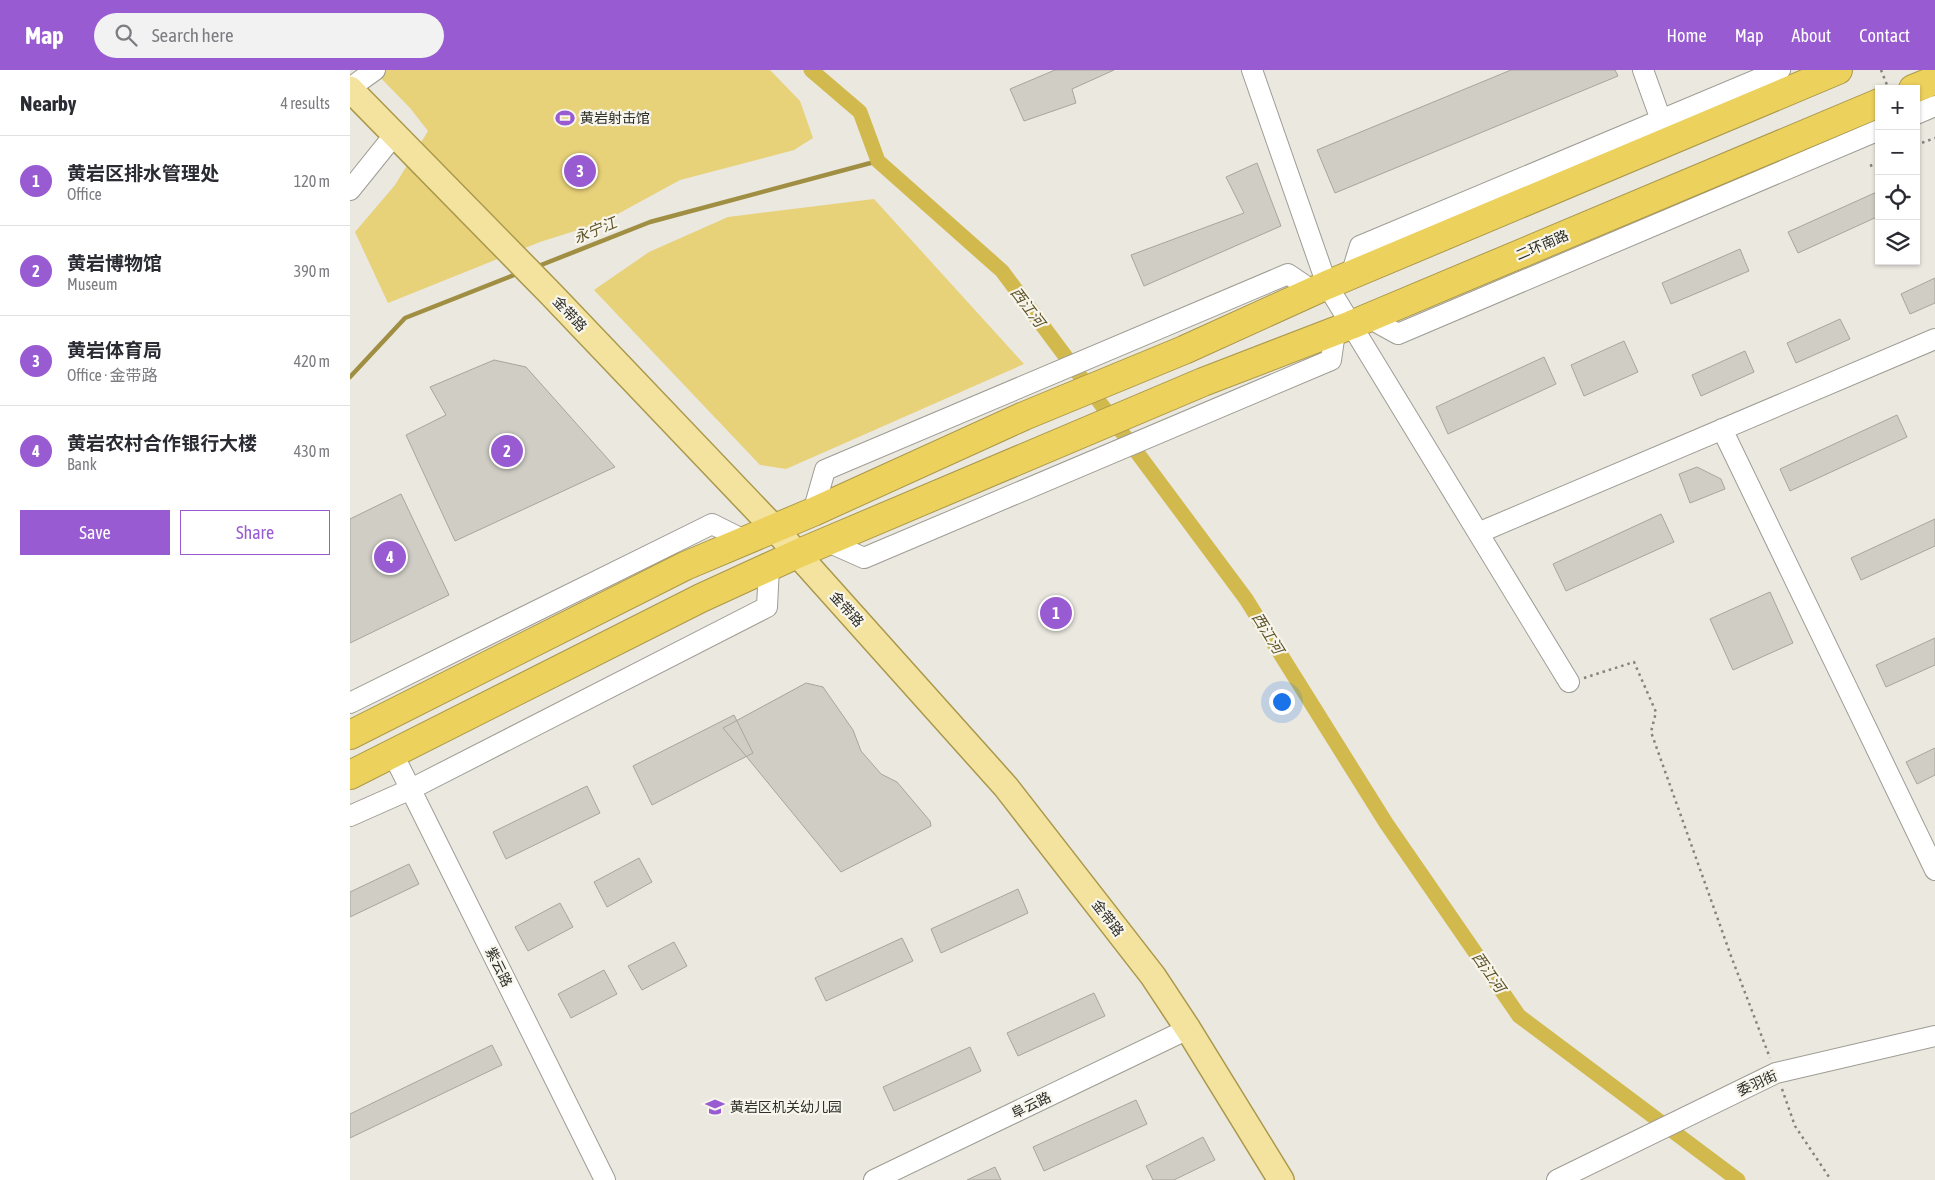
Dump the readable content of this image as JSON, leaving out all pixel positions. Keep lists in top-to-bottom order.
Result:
{
  "streets": {
    "highway": ["二环南路"],
    "main road": ["金带路"],
    "street": ["紫云路", "委羽街", "阜云路"]
  },
  "crossings": [
    ["二环南路", "金带路"],
    ["二环南路", "紫云路"],
    ["金带路", "阜云路"]
  ],
  "water": ["永宁江", "西江河"],
  "places": {
    "sports": ["黄岩射击馆"],
    "school or university": ["黄岩区机关幼儿园"]
  },
  "page": {
    "header": "Map",
    "search": "Search here",
    "nav": [
      "Home",
      "Map",
      "About",
      "Contact"
    ],
    "heading": ["Nearby", "4 results"],
    "map_buttons": ["+", "−"],
    "list": [
      {
        "mark": "1",
        "name": "黄岩区排水管理处",
        "note": "Office",
        "value": "120 m"
      },
      {
        "mark": "2",
        "name": "黄岩博物馆",
        "note": "Museum",
        "value": "390 m"
      },
      {
        "mark": "3",
        "name": "黄岩体育局",
        "note": "Office · 金带路",
        "value": "420 m"
      },
      {
        "mark": "4",
        "name": "黄岩农村合作银行大楼",
        "note": "Bank",
        "value": "430 m"
      }
    ],
    "pins": [
      "3",
      "2",
      "4",
      "1"
    ],
    "buttons": ["Save", "Share"]
  }
}
